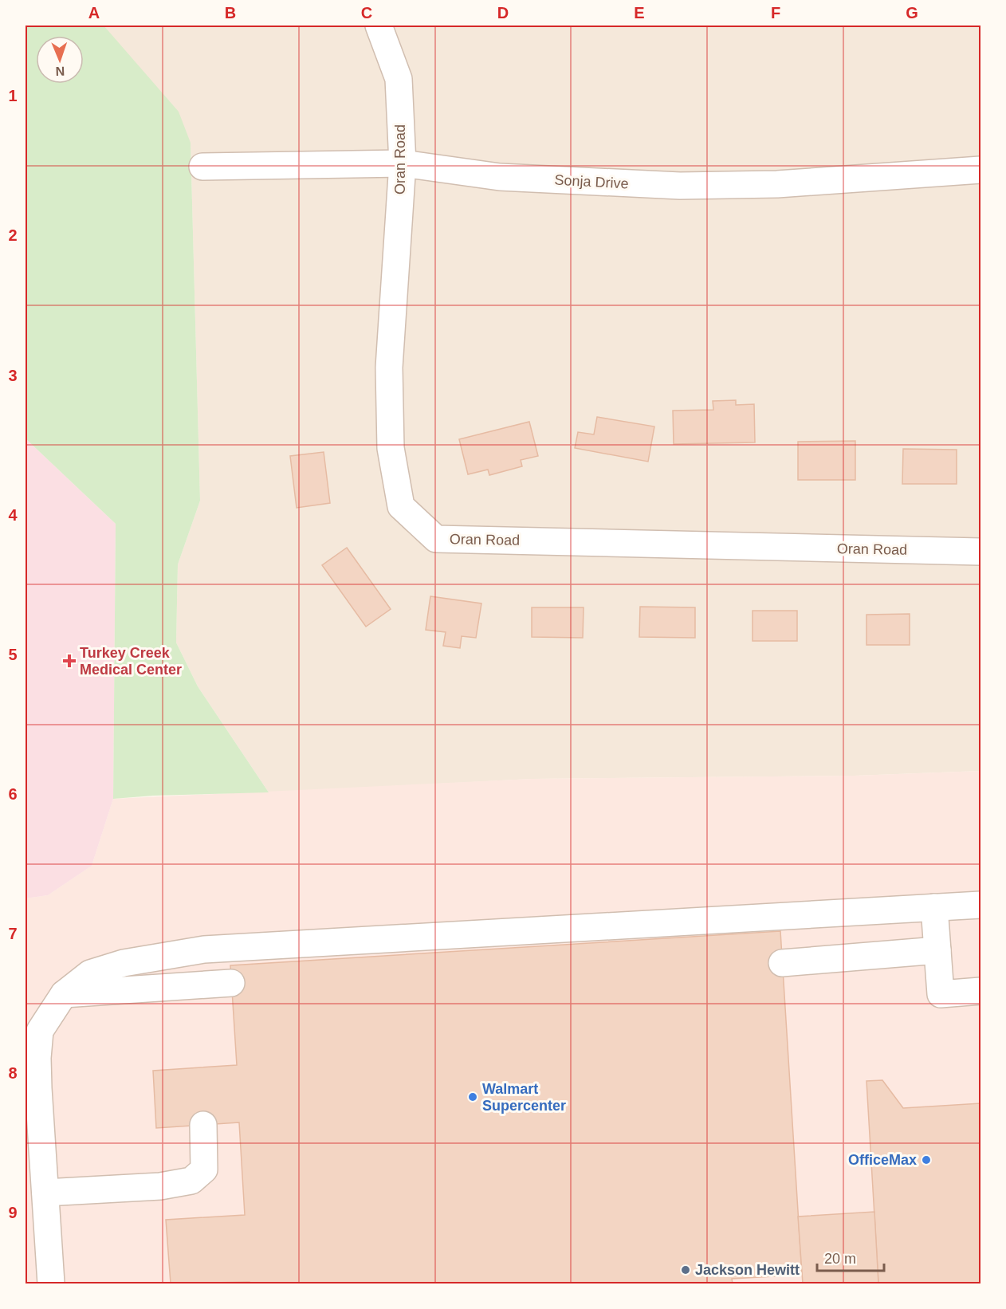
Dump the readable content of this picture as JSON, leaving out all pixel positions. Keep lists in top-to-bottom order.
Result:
{
  "streets": {
    "street": ["Oran Road", "Sonja Drive"]
  },
  "crossings": [
    ["Oran Road", "Sonja Drive"]
  ],
  "places": {
    "health": ["Turkey Creek Medical Center"],
    "other": ["Walmart Supercenter", "OfficeMax", "Jackson Hewitt"]
  },
  "scale_bar": "20 m",
  "north": "bottom",
  "grid": {
    "columns": [
      "A",
      "B",
      "C",
      "D",
      "E",
      "F",
      "G"
    ],
    "rows": [
      "1",
      "2",
      "3",
      "4",
      "5",
      "6",
      "7",
      "8",
      "9"
    ]
  }
}
